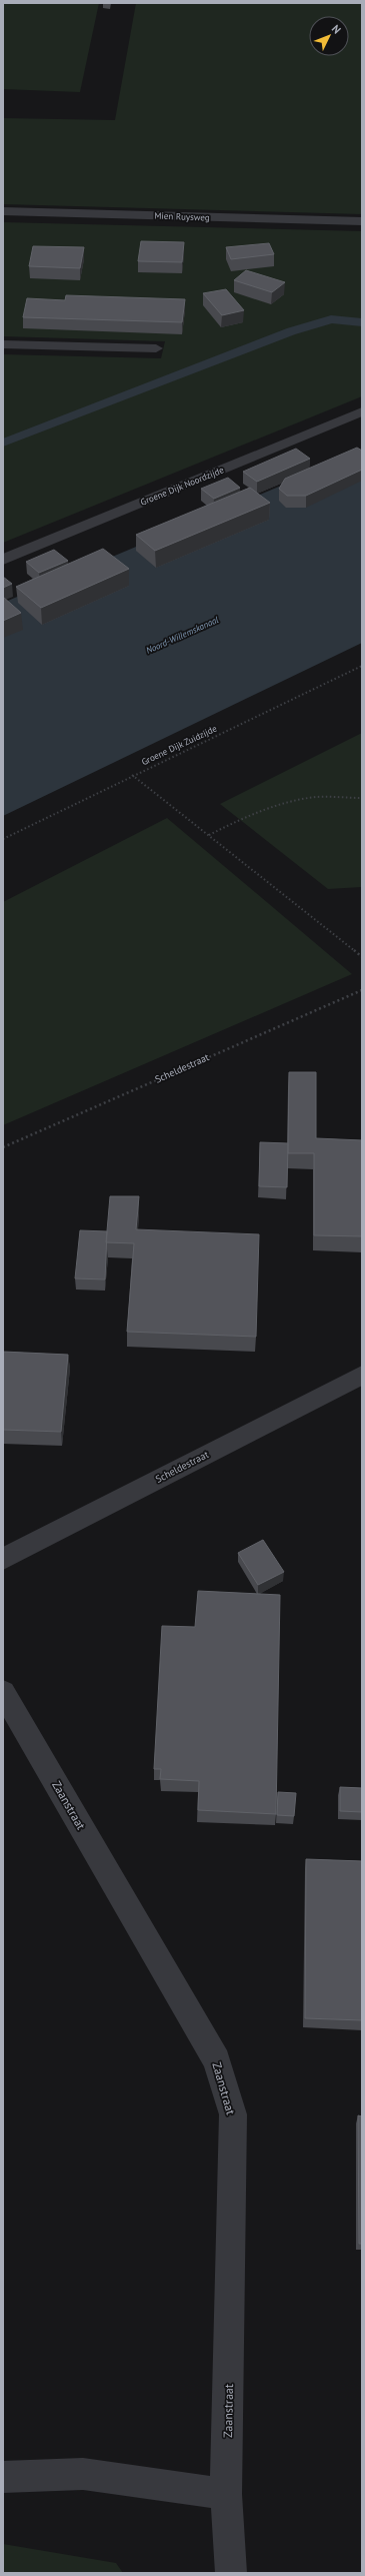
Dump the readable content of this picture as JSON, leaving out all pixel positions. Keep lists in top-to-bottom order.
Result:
{
  "streets": {
    "street": [
      "Mien Ruysweg",
      "Groene Dijk Noordzijde",
      "Scheldestraat",
      "Zaanstraat"
    ],
    "path": ["Groene Dijk Zuidzijde"]
  },
  "water": ["Noord-Willemskanaal"],
  "north": "top right"
}
